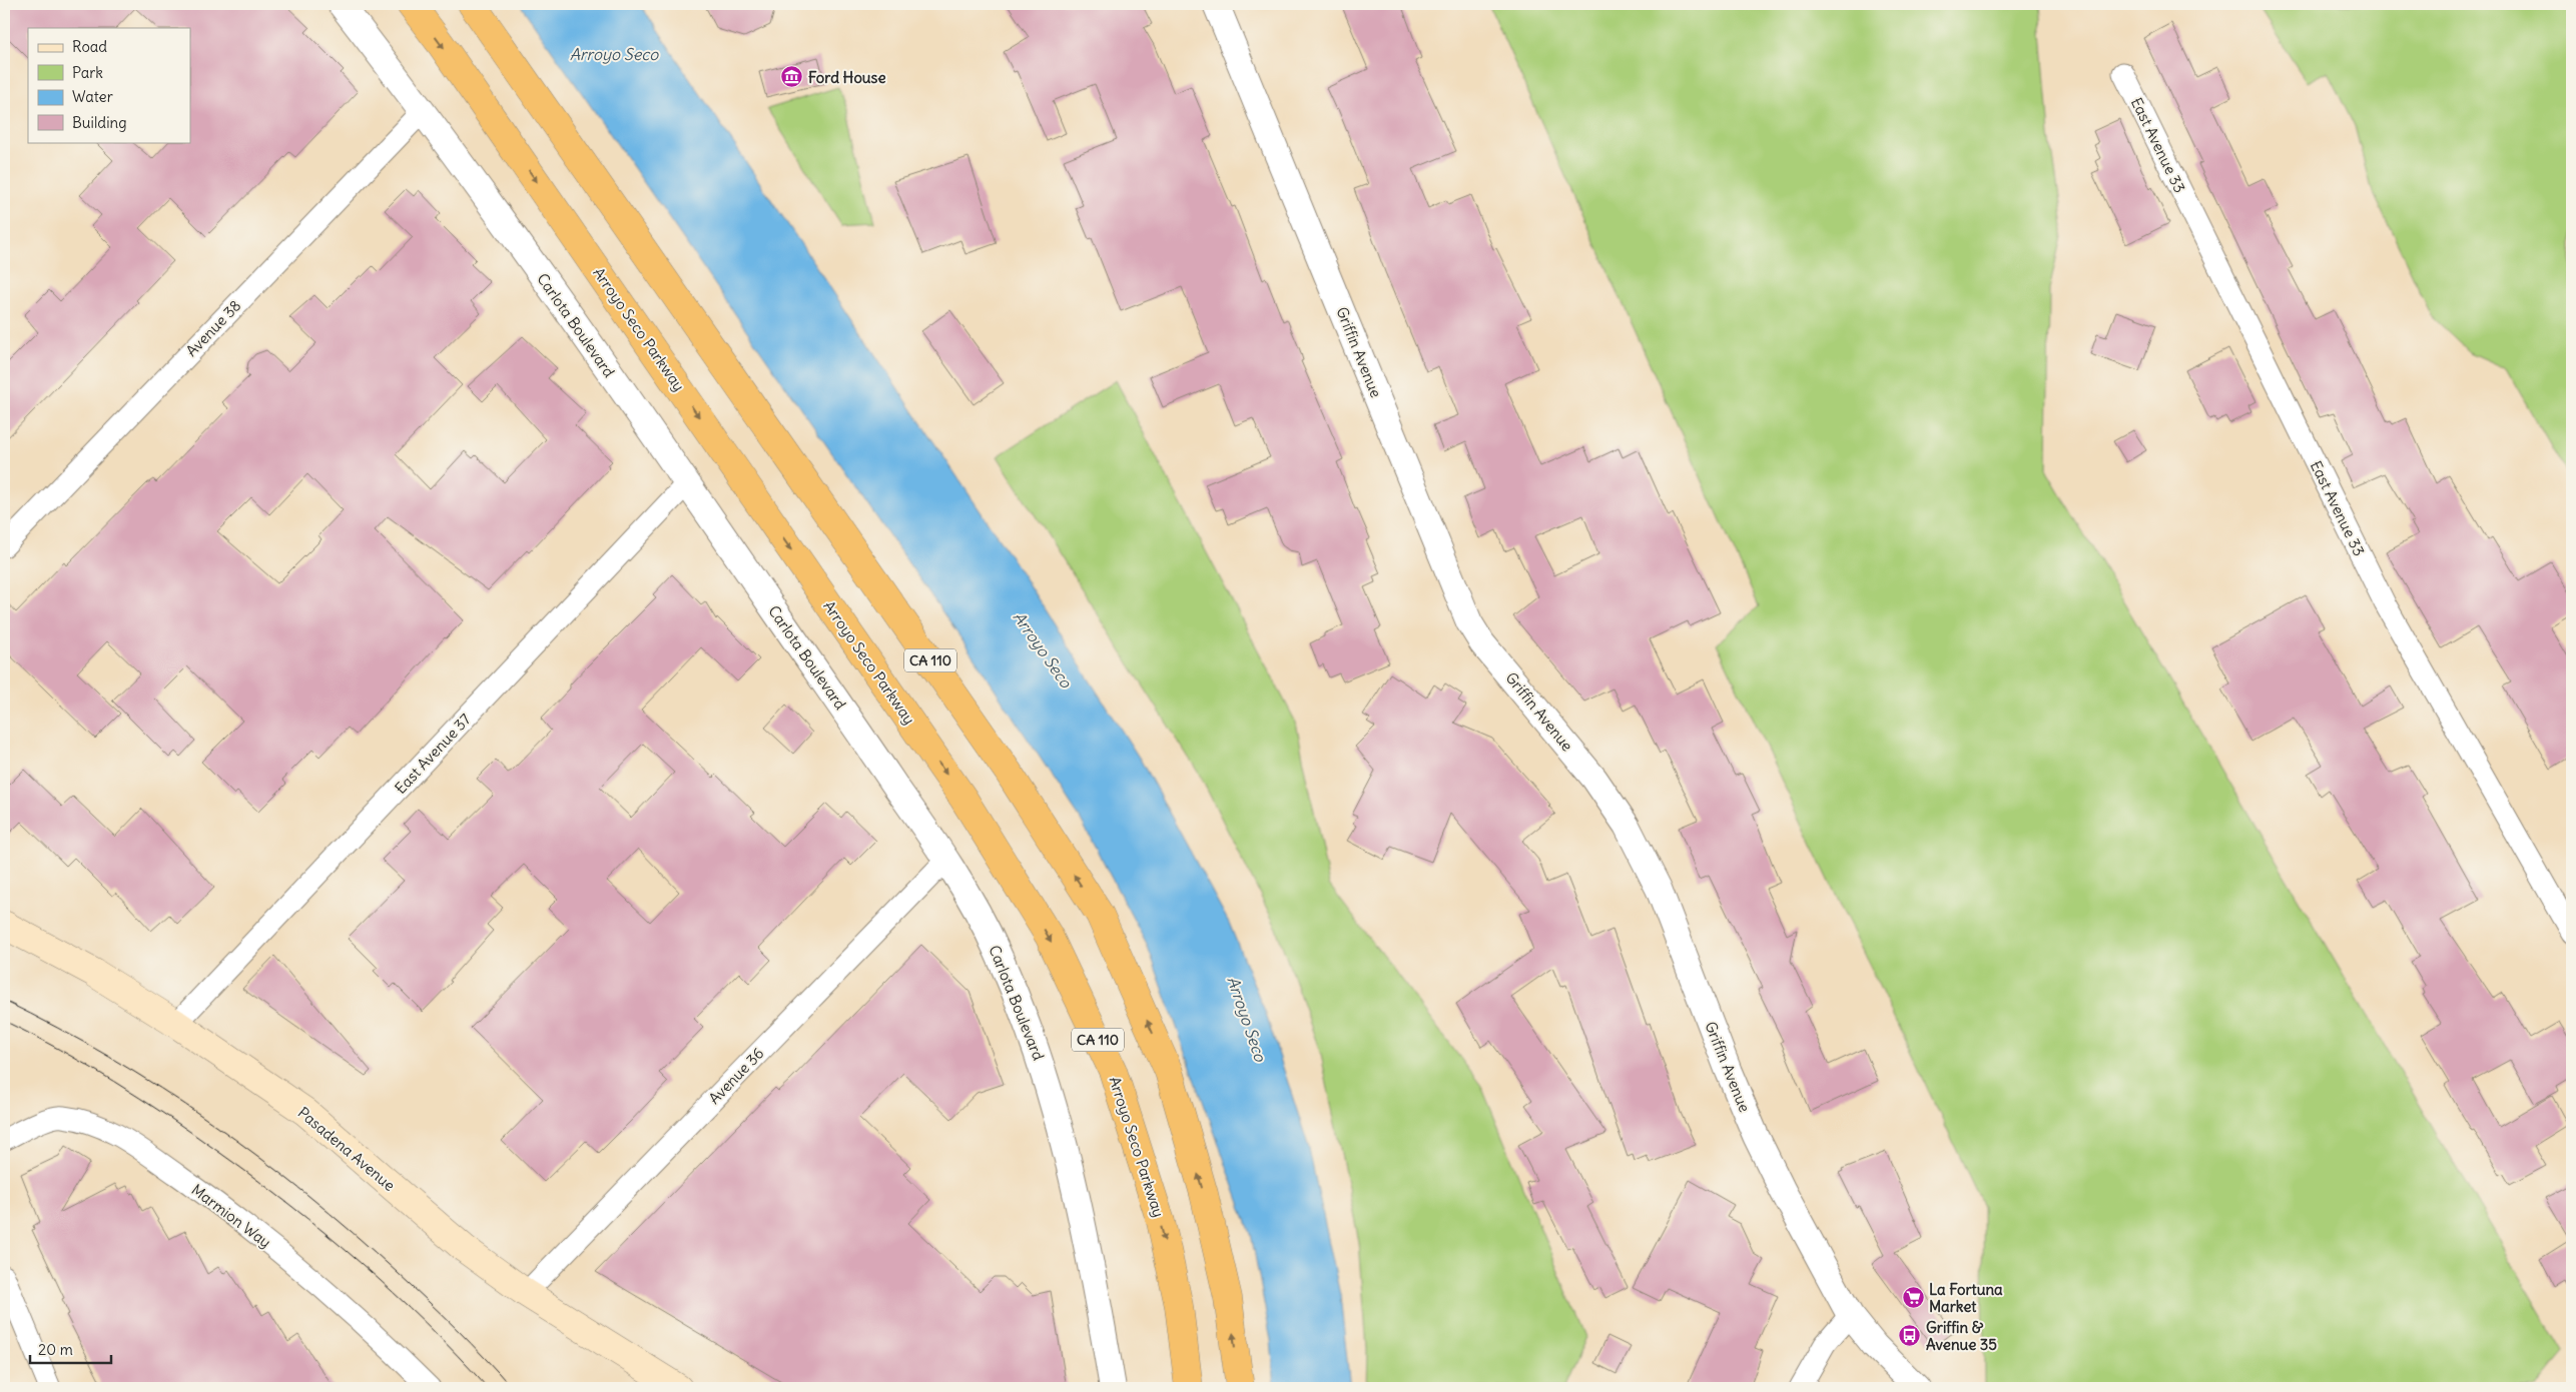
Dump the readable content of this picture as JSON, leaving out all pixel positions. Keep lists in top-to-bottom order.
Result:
{
  "streets": {
    "highway": ["Arroyo Seco Parkway", "CA 110"],
    "main road": ["Pasadena Avenue"],
    "street": [
      "East Avenue 33",
      "Carlota Boulevard",
      "Avenue 38",
      "Griffin Avenue",
      "East Avenue 37",
      "Avenue 36",
      "Marmion Way"
    ]
  },
  "crossings": [
    ["Carlota Boulevard", "Avenue 38"],
    ["Carlota Boulevard", "East Avenue 37"],
    ["Carlota Boulevard", "Avenue 36"],
    ["East Avenue 37", "Pasadena Avenue"],
    ["Avenue 36", "Pasadena Avenue"]
  ],
  "water": ["Arroyo Seco"],
  "places": {
    "museum": ["Ford House"],
    "supermarket": ["La Fortuna Market"],
    "bus stop": ["Griffin & Avenue 35"]
  },
  "legend": [
    "Road",
    "Park",
    "Water",
    "Building"
  ],
  "scale_bar": "20 m"
}
